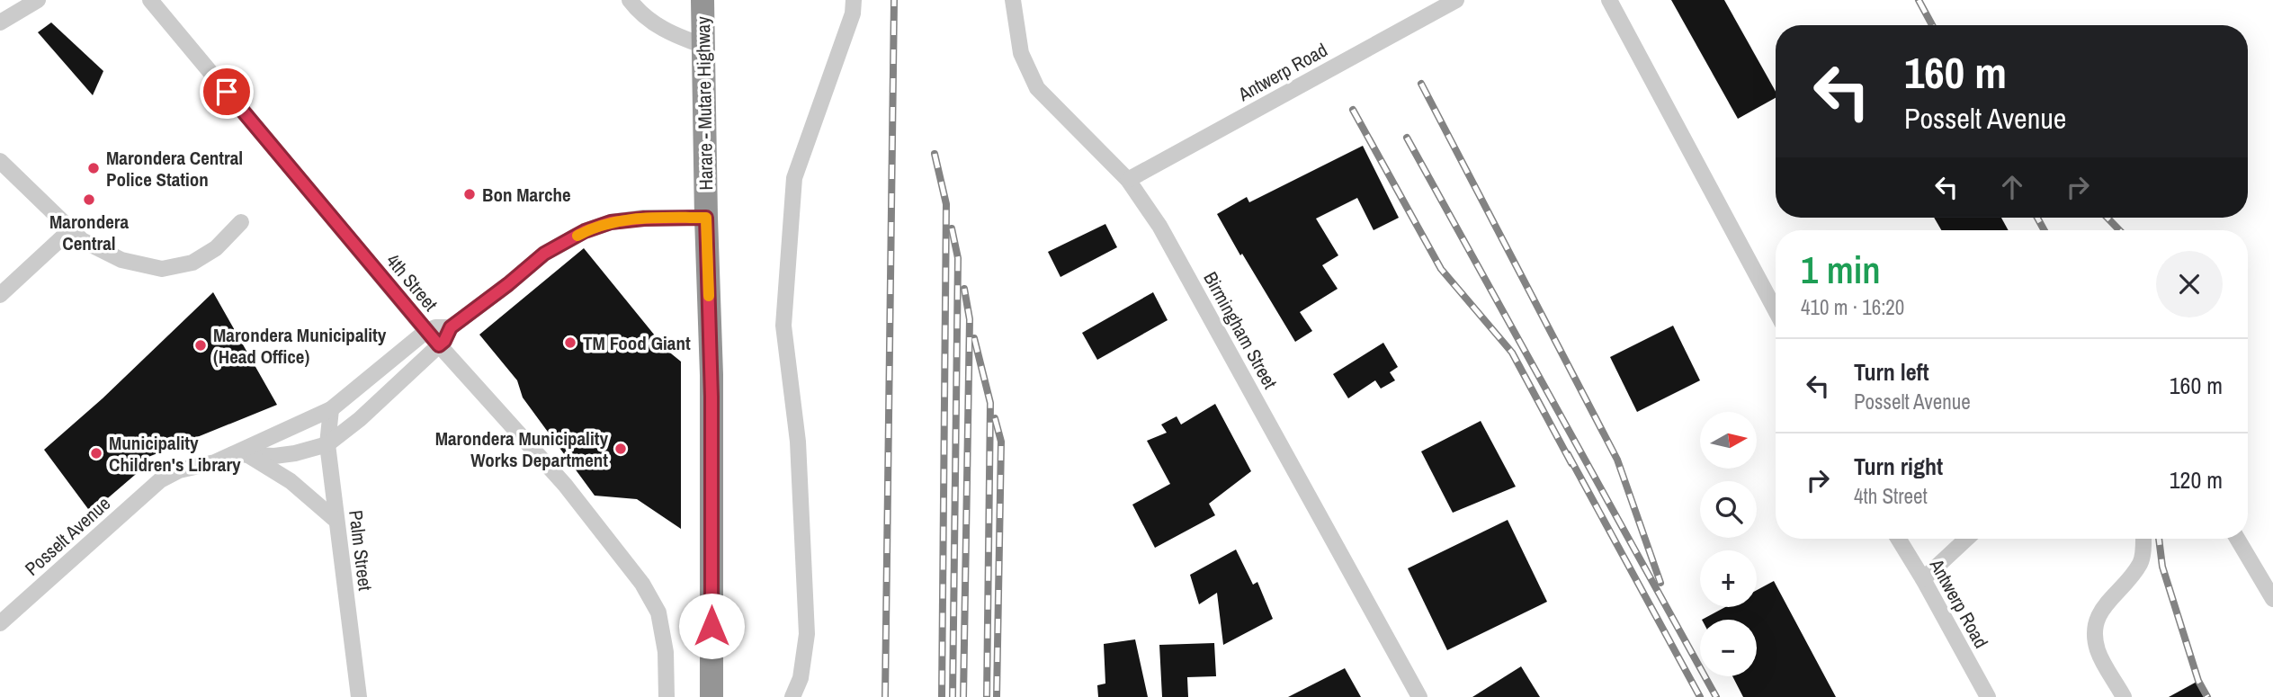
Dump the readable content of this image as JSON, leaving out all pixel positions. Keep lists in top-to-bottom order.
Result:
{
  "streets": {
    "highway": ["Harare - Mutare Highway"],
    "street": [
      "Antwerp Road",
      "4th Street",
      "Birmingham Street",
      "Posselt Avenue",
      "Palm Street"
    ]
  },
  "crossings": [
    ["Antwerp Road", "Birmingham Street"],
    ["Harare - Mutare Highway", "Posselt Avenue"],
    ["4th Street", "Posselt Avenue"],
    ["Posselt Avenue", "Palm Street"]
  ],
  "places": [
    "Marondera Central Police Station",
    "Bon Marche",
    "Marondera Central",
    "TM Food Giant",
    "Marondera Municipality (Head Office)",
    "Marondera Municipality Works Department",
    "Municipality Children's Library"
  ],
  "north": "right",
  "page": {
    "turn": ["160 m", "Posselt Avenue"],
    "heading": ["1 min", "410 m · 16:20"],
    "list": [
      {
        "name": "Turn left",
        "note": "Posselt Avenue",
        "value": "160 m"
      },
      {
        "name": "Turn right",
        "note": "4th Street",
        "value": "120 m"
      }
    ],
    "map_buttons": ["+", "−"]
  }
}
